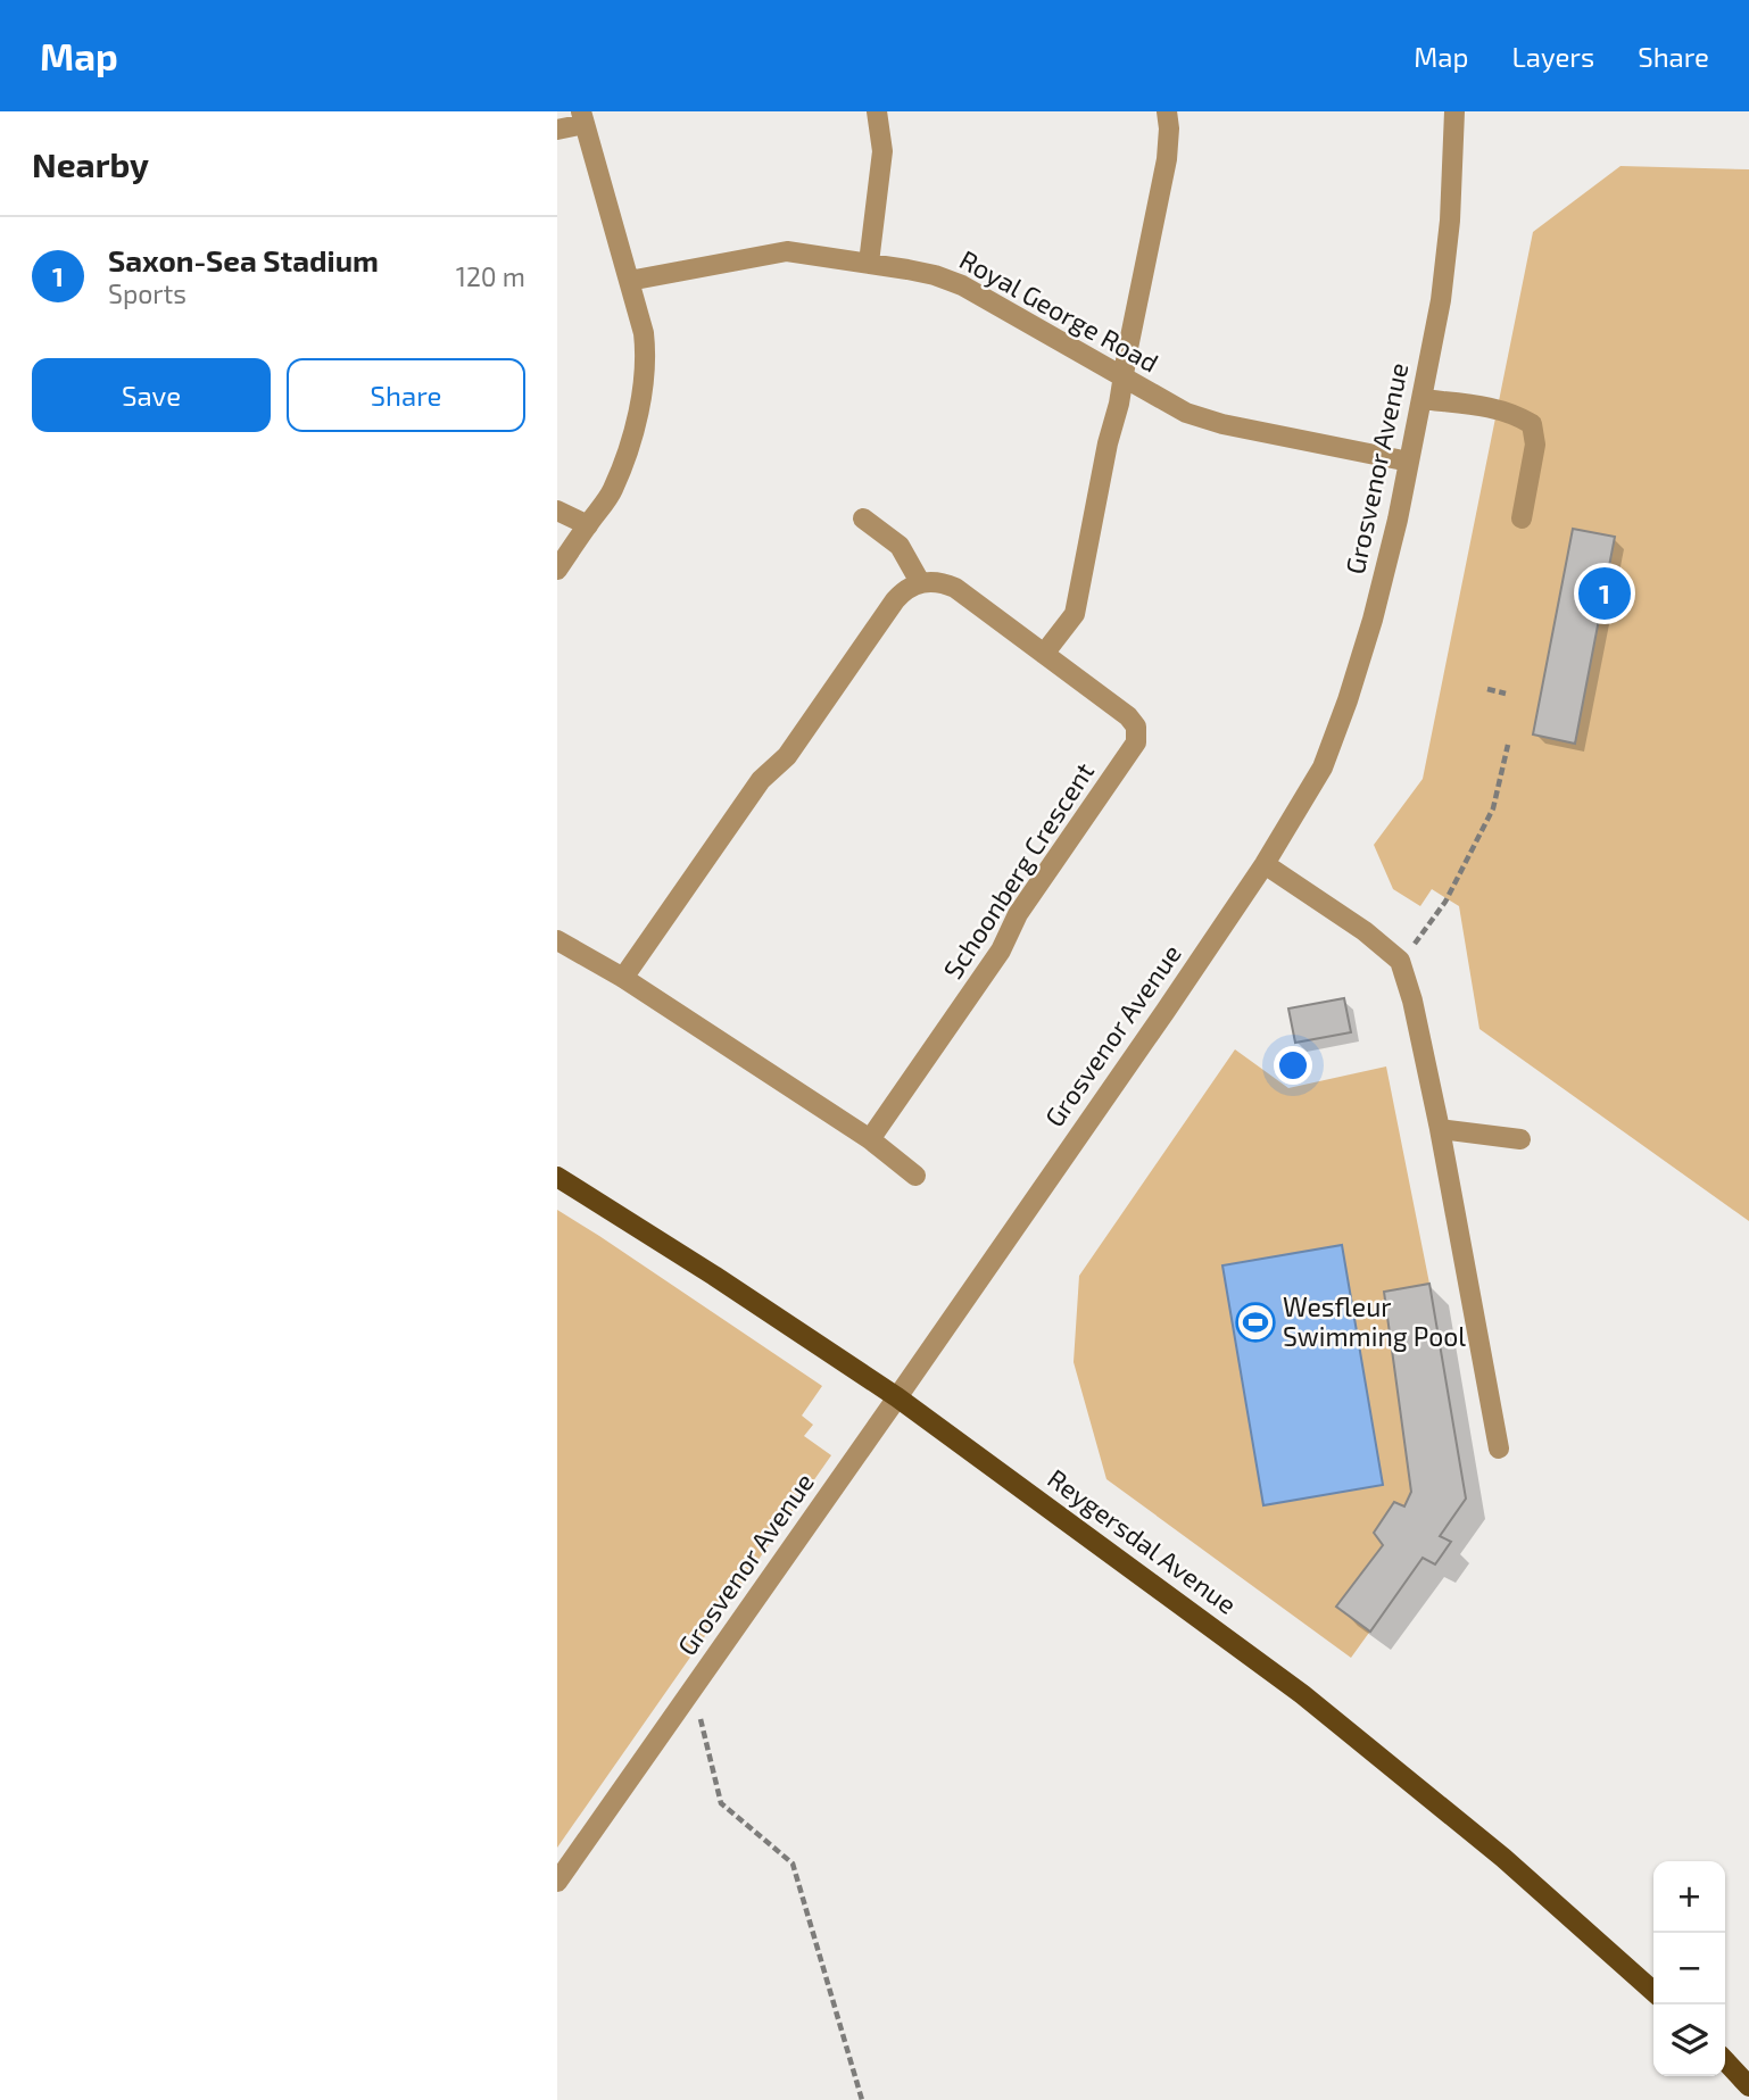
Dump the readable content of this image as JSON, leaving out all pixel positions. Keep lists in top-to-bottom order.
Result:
{
  "streets": {
    "main road": ["Reygersdal Avenue"],
    "street": ["Royal George Road", "Grosvenor Avenue", "Schoonberg Crescent"]
  },
  "crossings": [
    ["Royal George Road", "Grosvenor Avenue"],
    ["Grosvenor Avenue", "Reygersdal Avenue"]
  ],
  "places": {
    "sports": ["Wesfleur Swimming Pool"]
  },
  "page": {
    "header": "Map",
    "nav": ["Map", "Layers", "Share"],
    "heading": "Nearby",
    "list": [
      {
        "mark": "1",
        "name": "Saxon-Sea Stadium",
        "note": "Sports",
        "value": "120 m"
      }
    ],
    "buttons": ["Save", "Share"],
    "pins": "1",
    "map_buttons": ["+", "−"]
  }
}
